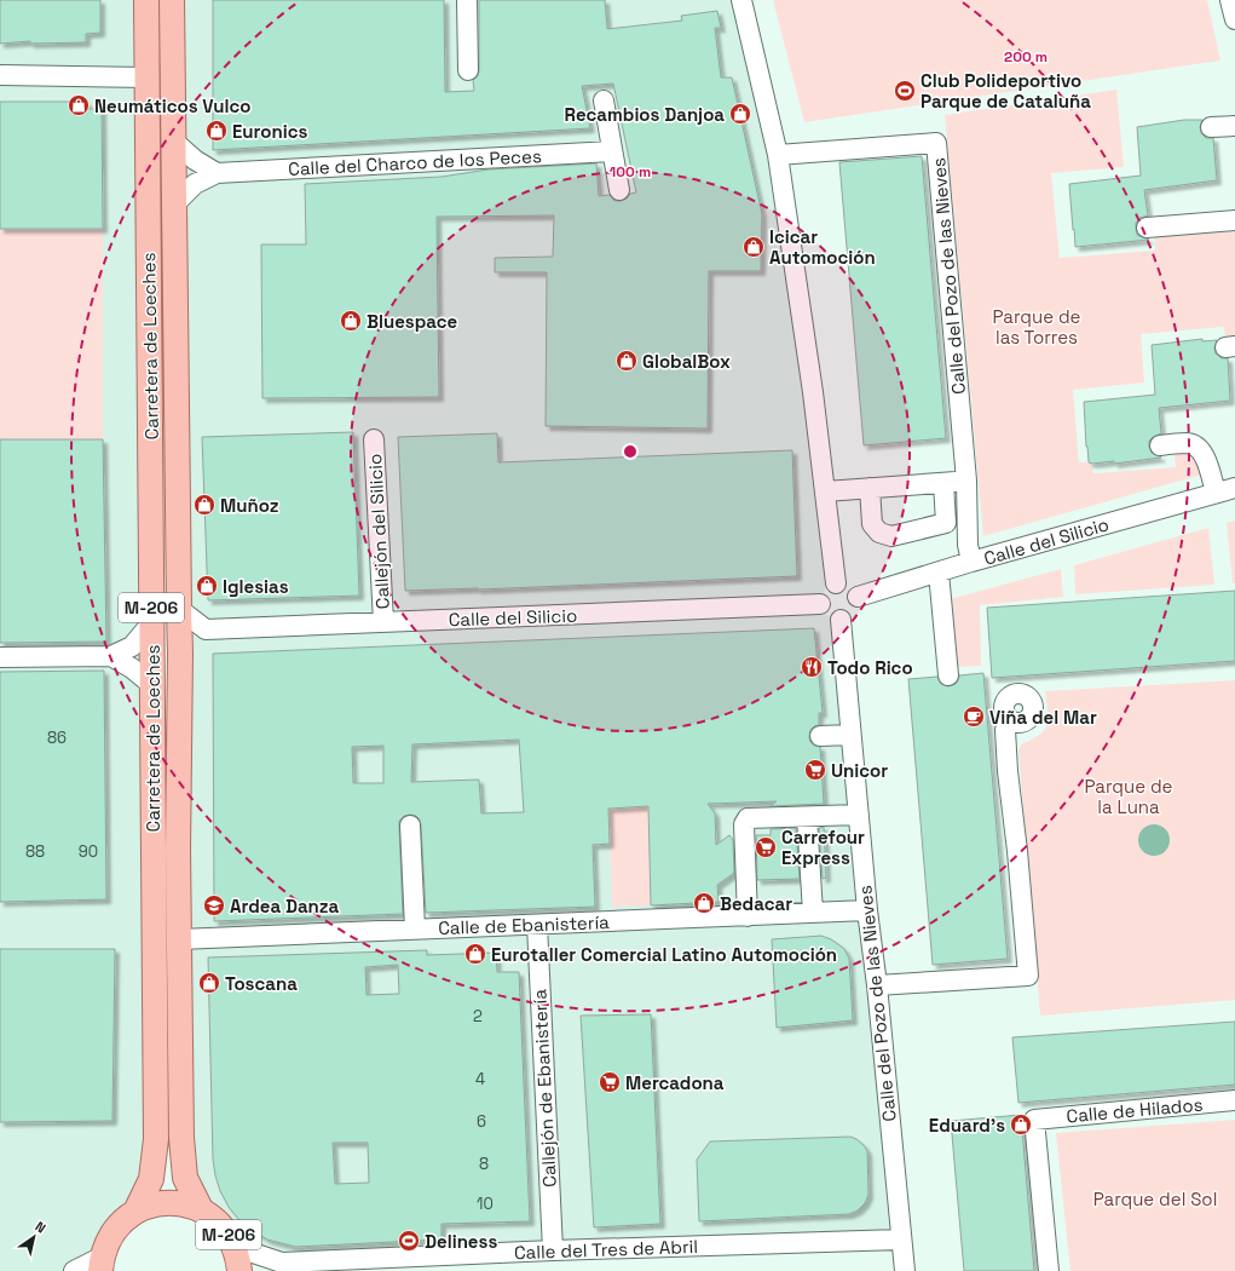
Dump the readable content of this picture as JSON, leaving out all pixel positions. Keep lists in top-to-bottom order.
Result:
{
  "streets": {
    "main road": ["Carretera de Loeches", "M-206"],
    "street": [
      "Calle del Charco de los Peces",
      "Calle del Pozo de las Nieves",
      "Callejón del Silicio",
      "Calle del Silicio",
      "Calle de Ebanistería",
      "Callejón de Ebanistería",
      "Calle de Hilados",
      "Calle del Tres de Abril"
    ]
  },
  "crossings": [
    ["Calle del Charco de los Peces", "Carretera de Loeches"],
    ["Calle del Pozo de las Nieves", "Calle del Silicio"],
    ["Calle del Pozo de las Nieves", "Calle de Ebanistería"],
    ["Calle del Pozo de las Nieves", "Calle del Tres de Abril"],
    ["Carretera de Loeches", "M-206"],
    ["Carretera de Loeches", "Calle de Ebanistería"],
    ["Callejón del Silicio", "Calle del Silicio"],
    ["M-206", "Calle del Tres de Abril"],
    ["Calle de Ebanistería", "Callejón de Ebanistería"],
    ["Callejón de Ebanistería", "Calle del Tres de Abril"]
  ],
  "parks": ["Parque de las Torres", "Parque de la Luna", "Parque del Sol"],
  "places": {
    "sports": ["Club Polideportivo Parque de Cataluña", "Deliness"],
    "shop": [
      "Neumáticos Vulco",
      "Recambios Danjoa",
      "Euronics",
      "Icicar Automoción",
      "Bluespace",
      "GlobalBox",
      "Muñoz",
      "Iglesias",
      "Bedacar",
      "Eurotaller Comercial Latino Automoción",
      "Toscana",
      "Eduard's"
    ],
    "restaurant": ["Todo Rico"],
    "cafe": ["Viña del Mar"],
    "supermarket": ["Unicor", "Carrefour Express", "Mercadona"],
    "school or university": ["Ardea Danza"]
  },
  "house_numbers": [
    "86",
    "88",
    "90",
    "2",
    "4",
    "6",
    "8",
    "10"
  ],
  "north": "top right",
  "rings": ["200 m", "100 m"]
}
